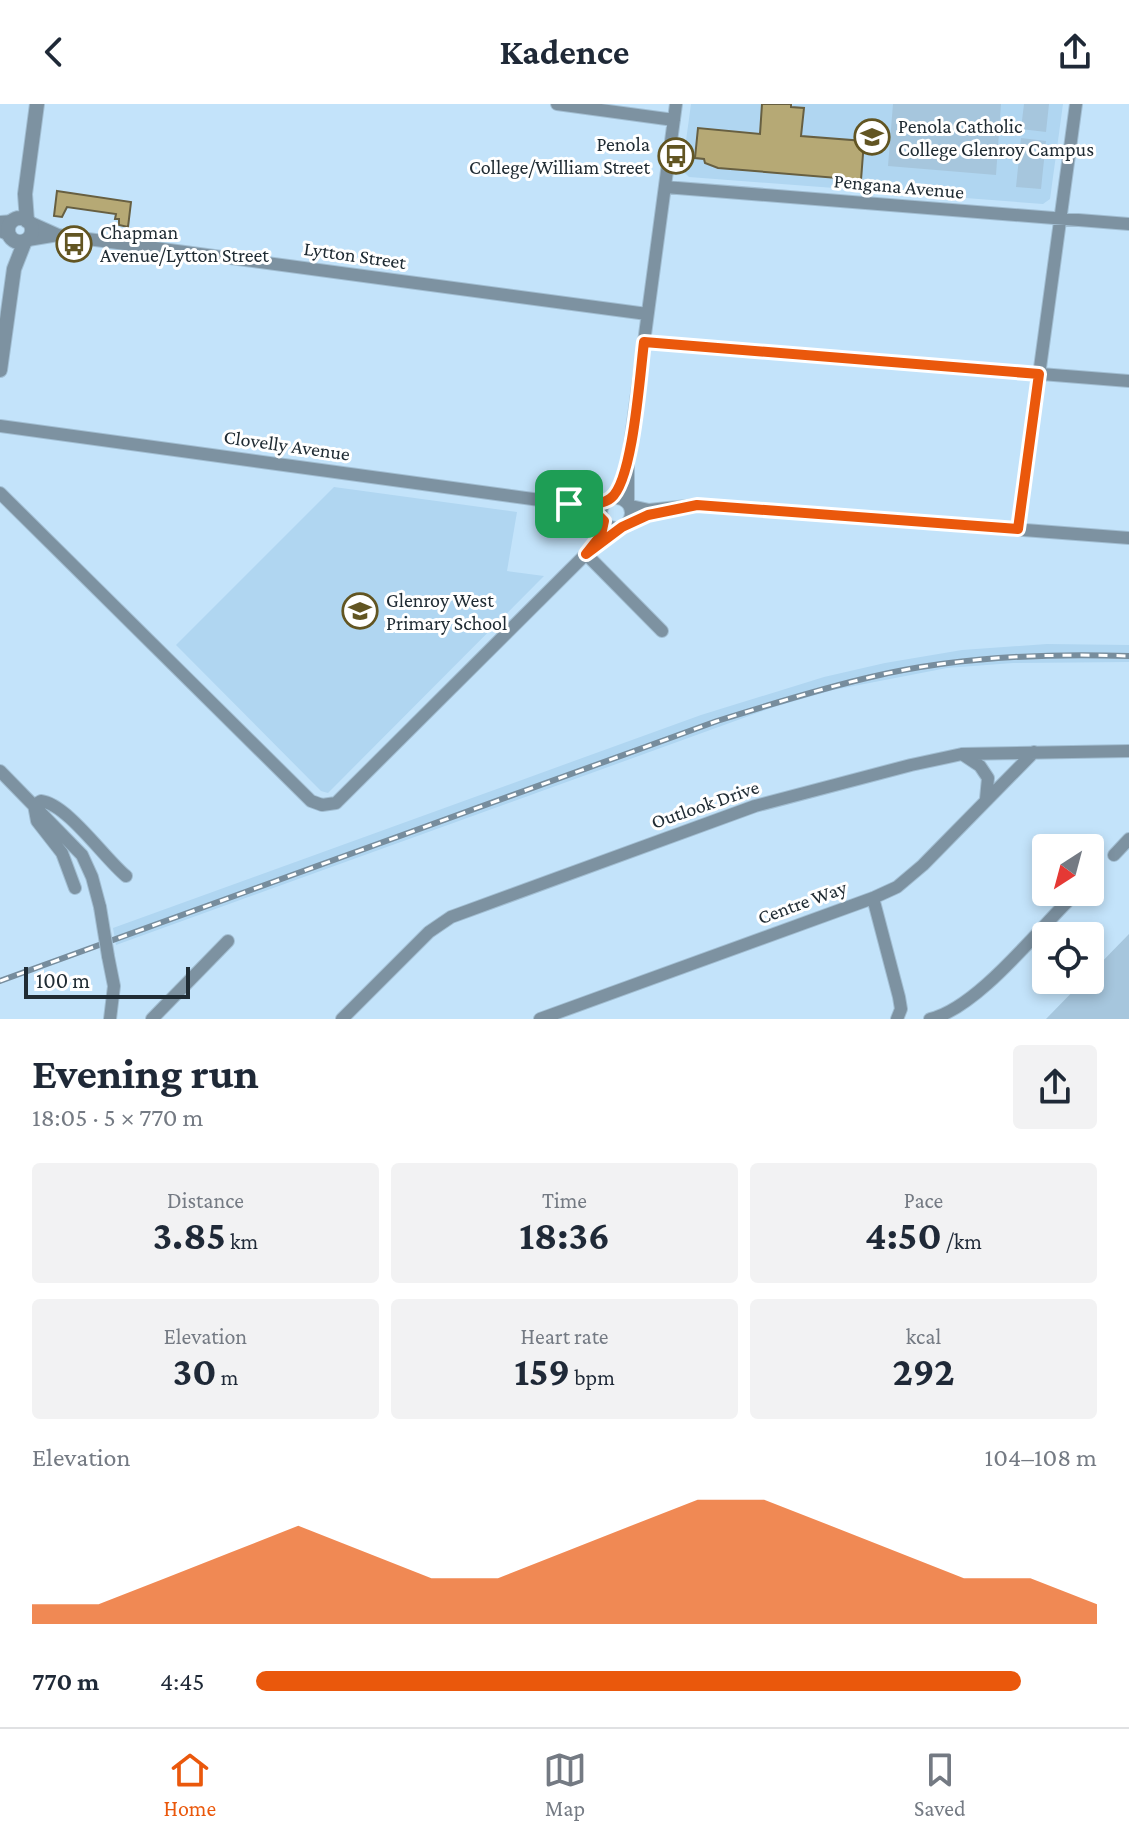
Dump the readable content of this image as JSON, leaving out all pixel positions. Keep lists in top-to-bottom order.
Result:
{
  "streets": {
    "street": [
      "Pengana Avenue",
      "Lytton Street",
      "Clovelly Avenue",
      "Outlook Drive",
      "Centre Way"
    ]
  },
  "crossings": [
    ["Outlook Drive", "Centre Way"]
  ],
  "places": {
    "school or university": ["Penola Catholic College Glenroy Campus", "Glenroy West Primary School"],
    "bus stop": ["Penola College/William Street", "Chapman Avenue/Lytton Street"]
  },
  "scale_bar": "100 m",
  "north": "bottom left",
  "page": {
    "header": "Kadence",
    "scale": "100 m",
    "heading": ["Evening run", "18:05 · 5 × 770 m"],
    "stats": [
      ["Distance", "3.85 km"],
      ["Time", "18:36"],
      ["Pace", "4:50 /km"],
      ["Elevation", "30 m"],
      ["Heart rate", "159 bpm"],
      ["kcal", "292"]
    ],
    "chart": ["Elevation", "104–108 m"],
    "list": [
      {
        "name": "770 m",
        "note": "4:45"
      }
    ],
    "tabs": ["Home", "Map", "Saved"]
  }
}
